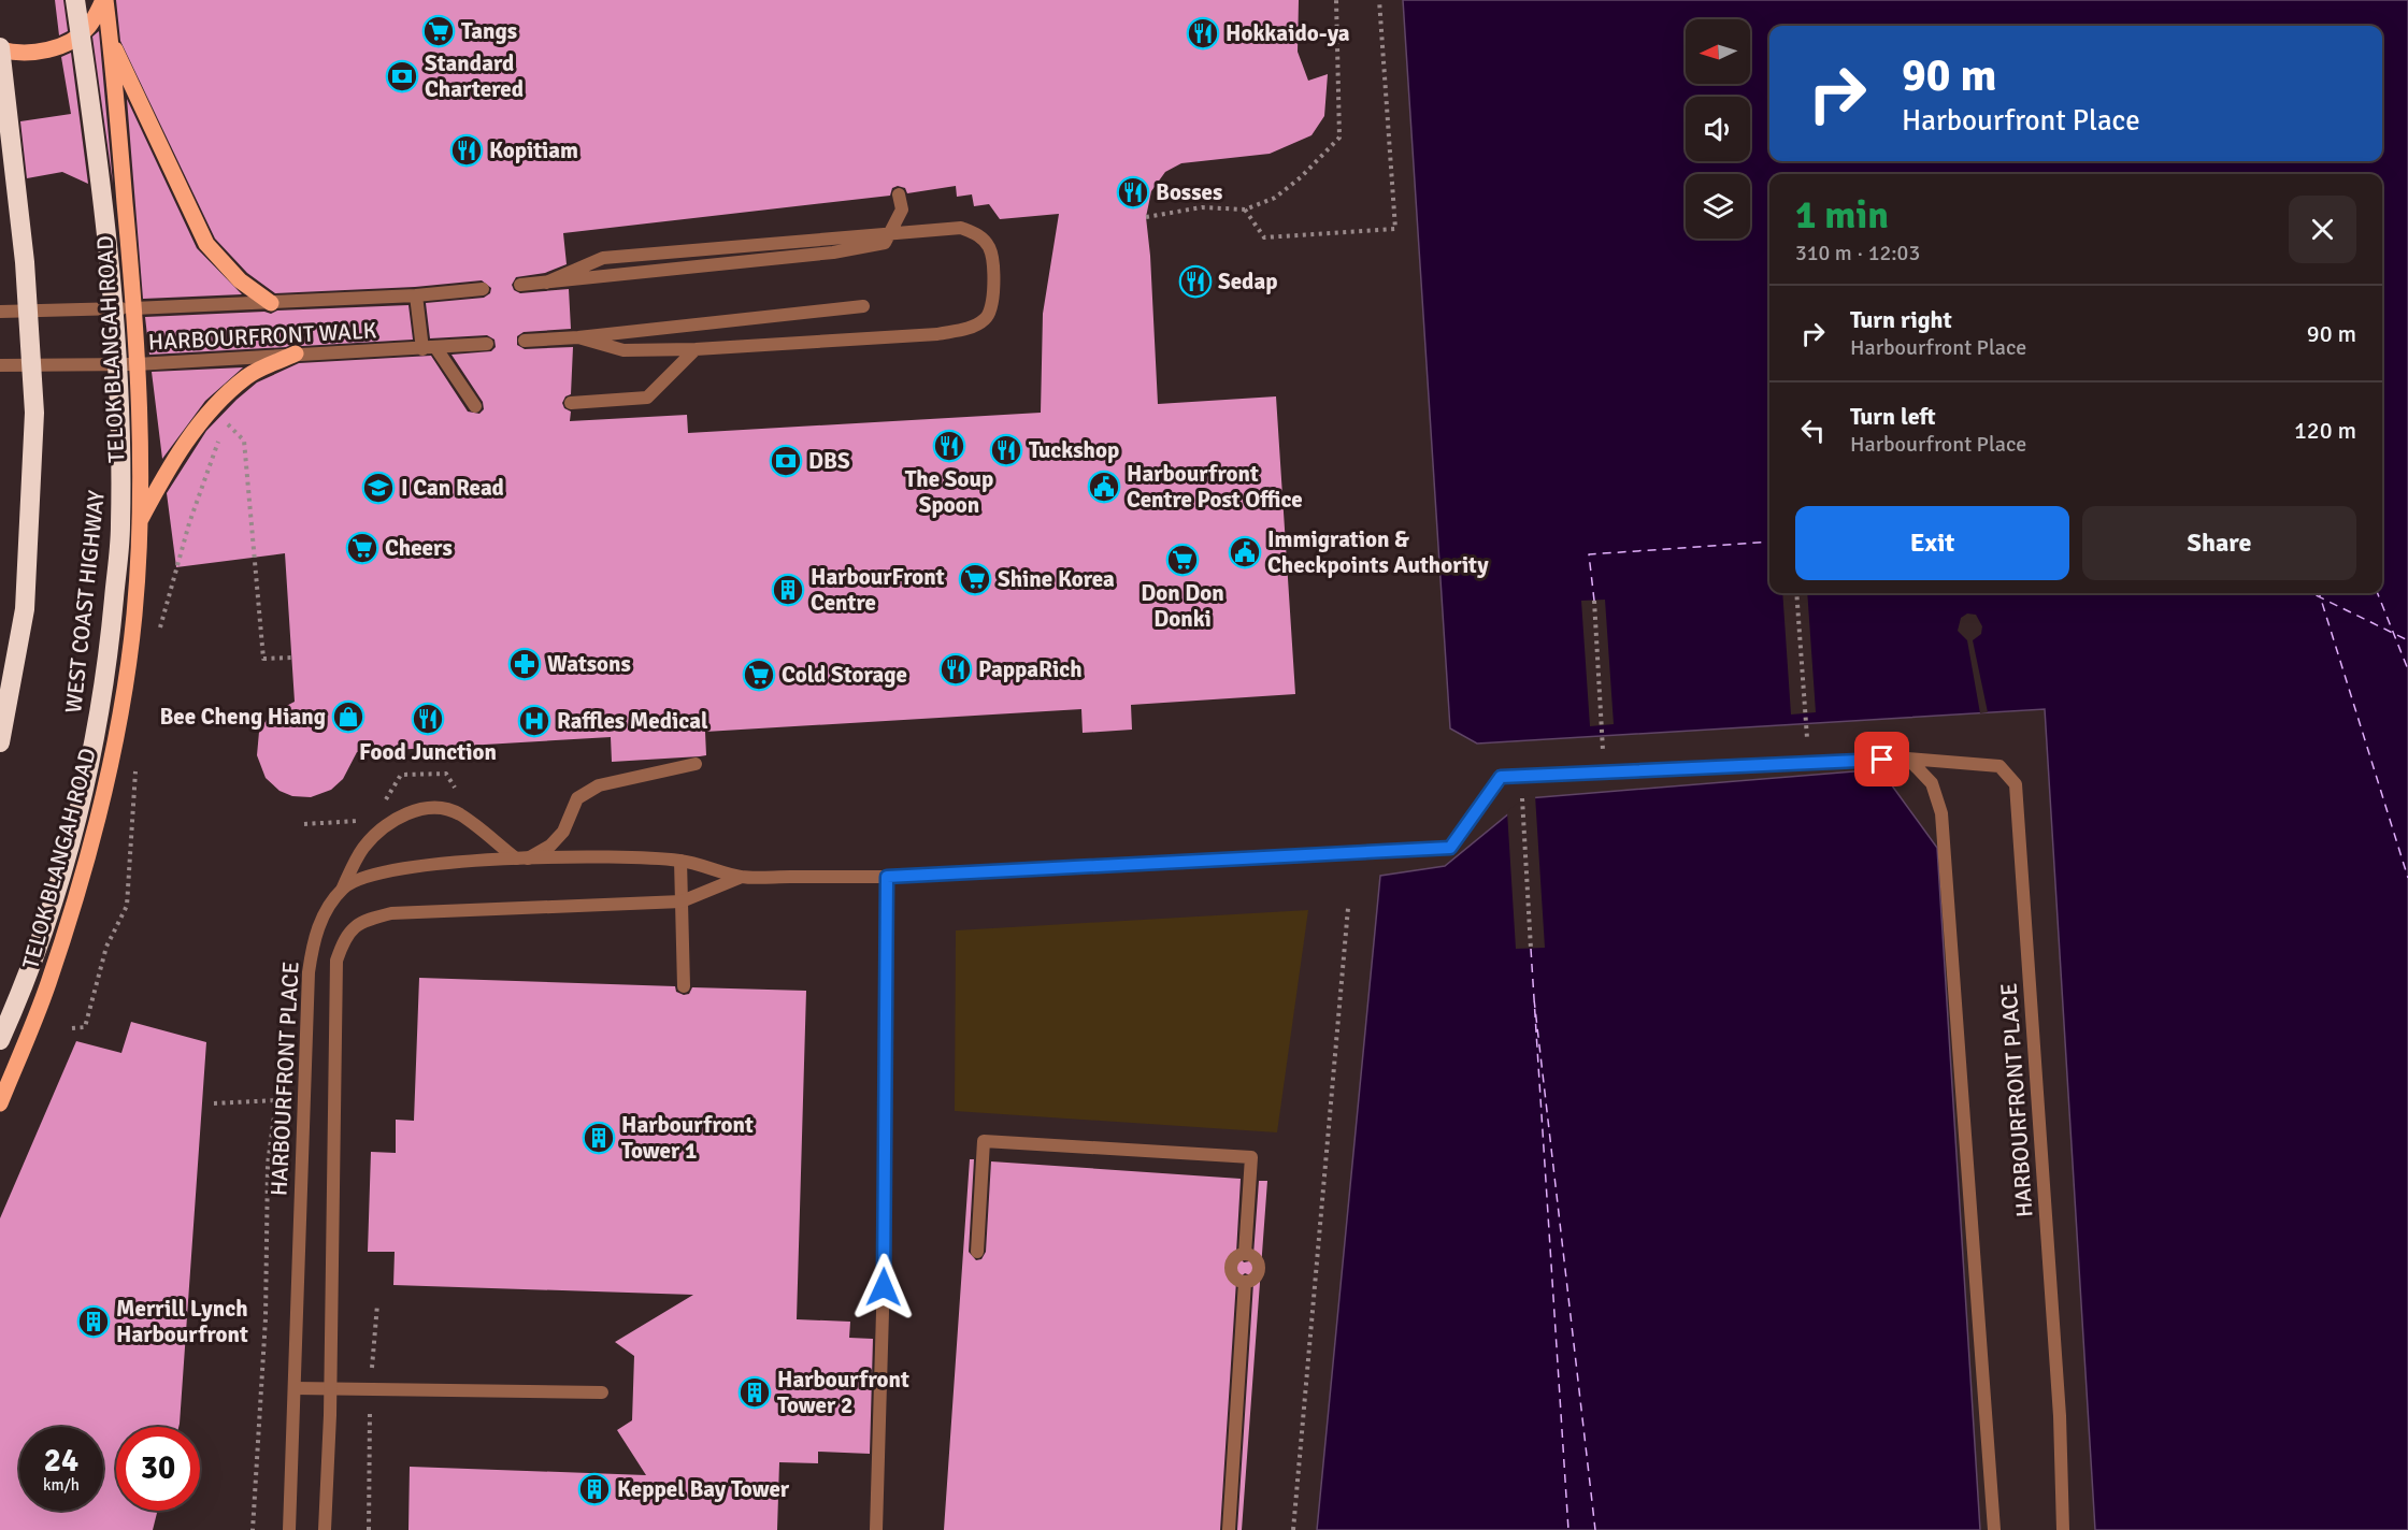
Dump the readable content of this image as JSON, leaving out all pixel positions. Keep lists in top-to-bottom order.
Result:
{
  "streets": {
    "highway": ["WEST COAST HIGHWAY"],
    "main road": ["TELOK BLANGAH ROAD"],
    "street": ["HARBOURFRONT WALK", "HARBOURFRONT PLACE"]
  },
  "crossings": [
    ["HARBOURFRONT WALK", "TELOK BLANGAH ROAD"]
  ],
  "places": {
    "supermarket": [
      "Tangs",
      "Cheers",
      "Don Don Donki",
      "Shine Korea",
      "Cold Storage"
    ],
    "restaurant": [
      "Hokkaido-ya",
      "Kopitiam",
      "Bosses",
      "Sedap",
      "The Soup Spoon",
      "Tuckshop",
      "PappaRich",
      "Food Junction"
    ],
    "bank": ["Standard Chartered", "DBS"],
    "public building": ["Harbourfront Centre Post Office", "Immigration & Checkpoints Authority"],
    "school or university": ["I Can Read"],
    "building": [
      "HarbourFront Centre",
      "Harbourfront Tower 1",
      "Merrill Lynch Harbourfront",
      "Harbourfront Tower 2",
      "Keppel Bay Tower"
    ],
    "pharmacy": ["Watsons"],
    "shop": ["Bee Cheng Hiang"],
    "hospital": ["Raffles Medical"]
  },
  "north": "left",
  "page": {
    "turn": ["90 m", "Harbourfront Place"],
    "heading": ["1 min", "310 m · 12:03"],
    "list": [
      {
        "name": "Turn right",
        "note": "Harbourfront Place",
        "value": "90 m"
      },
      {
        "name": "Turn left",
        "note": "Harbourfront Place",
        "value": "120 m"
      }
    ],
    "buttons": ["Exit", "Share"],
    "speed": "24 km/h",
    "limit": "30"
  }
}
